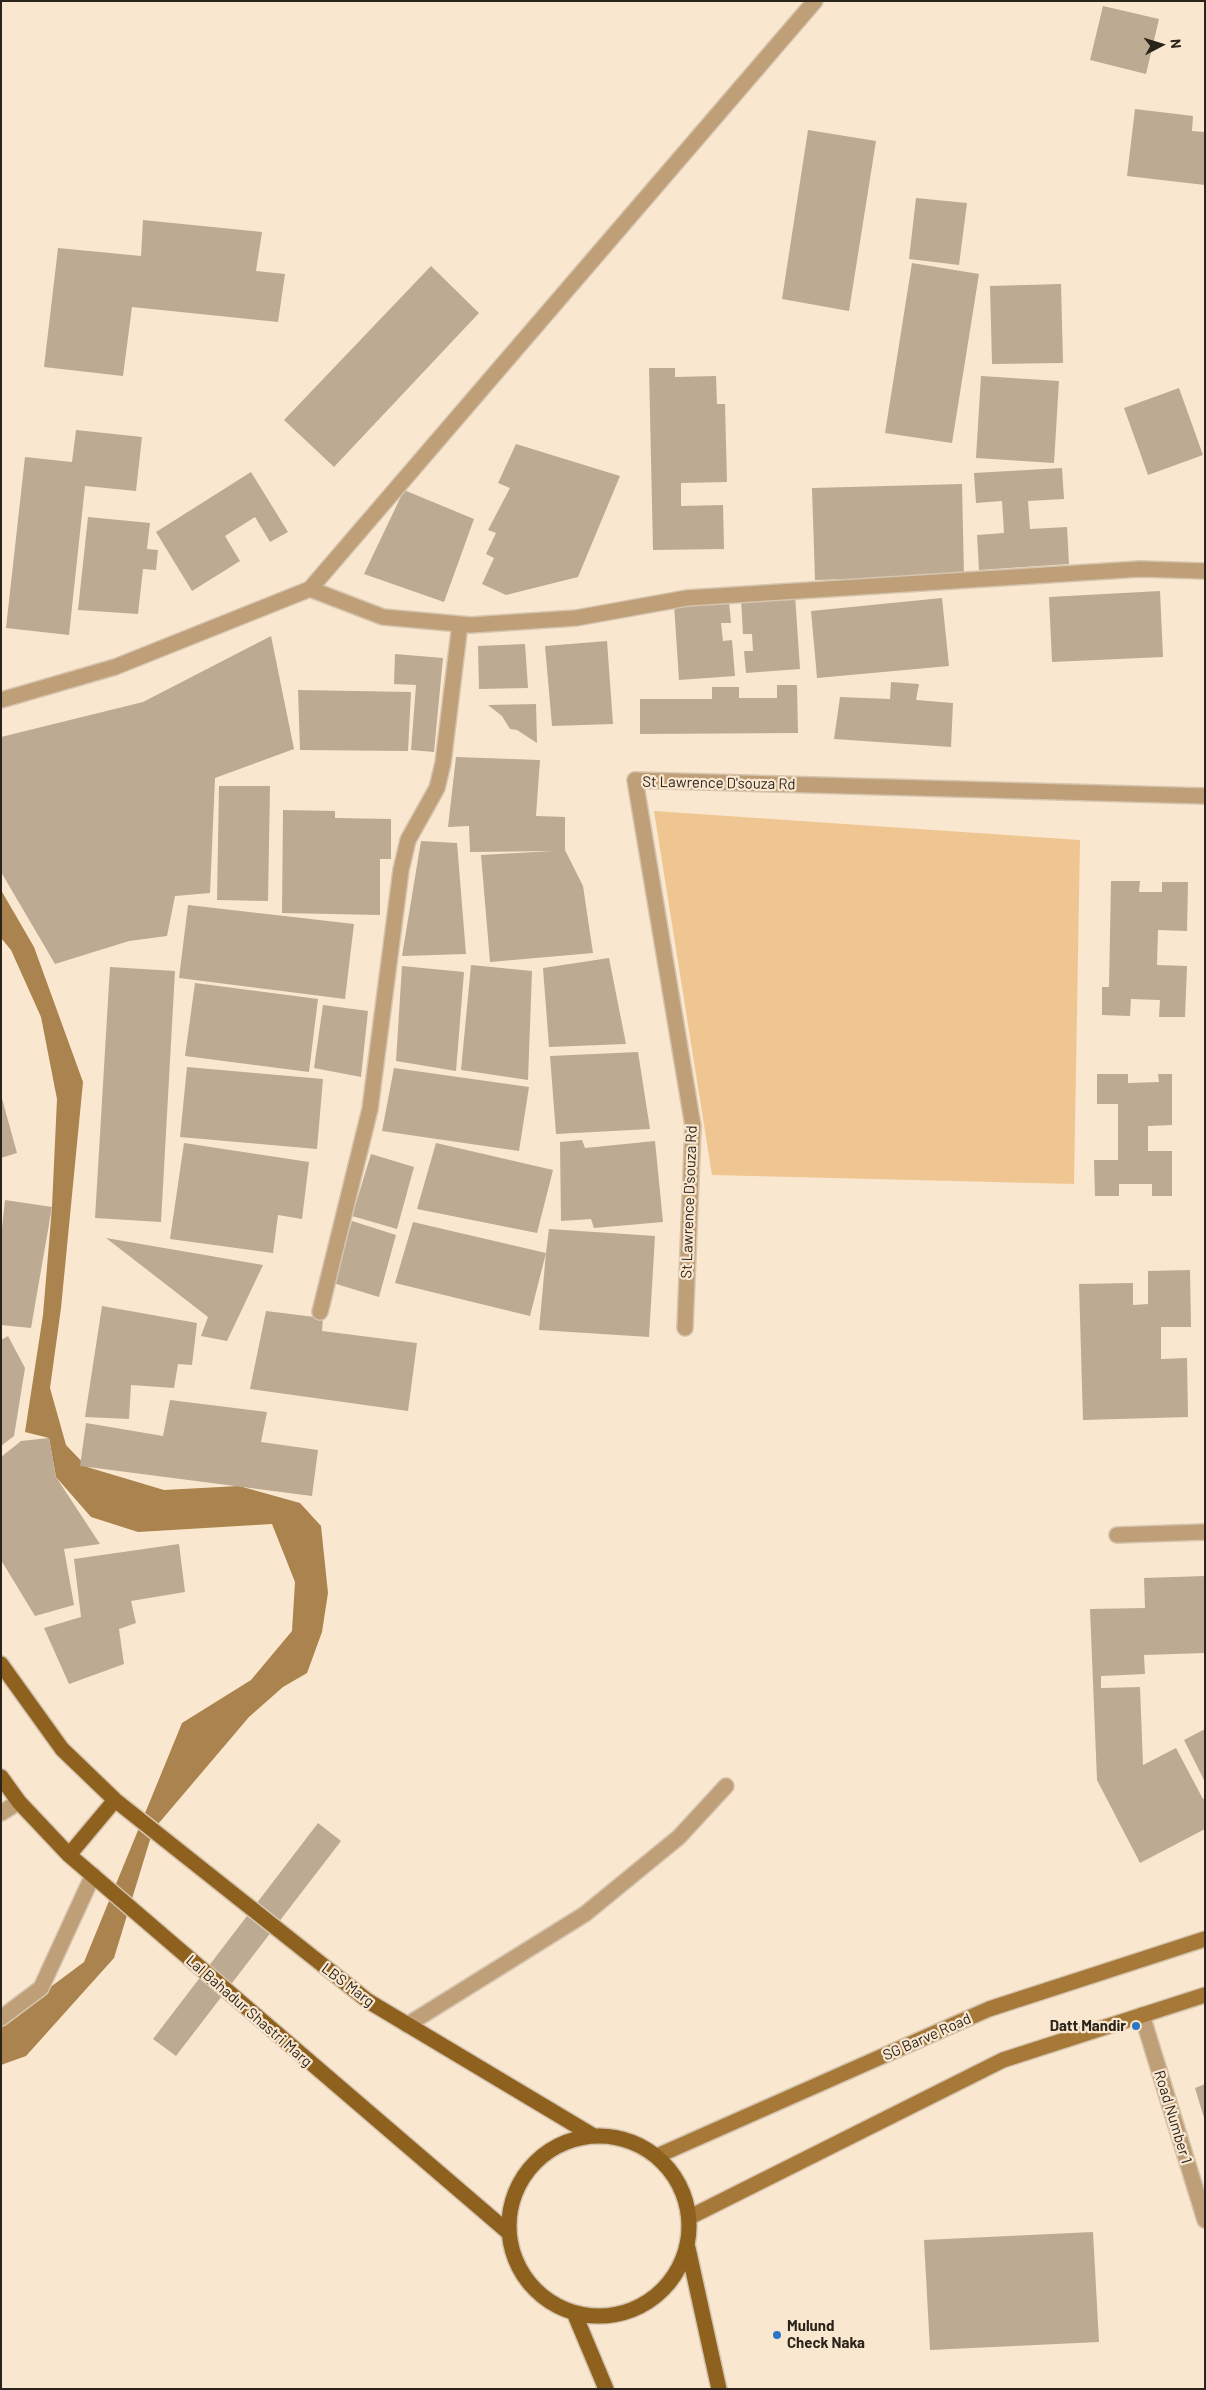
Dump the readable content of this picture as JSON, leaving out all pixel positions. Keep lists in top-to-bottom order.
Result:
{
  "streets": {
    "main road": ["LBS Marg", "Lal Bahadur Shastri Marg", "SG Barve Road"],
    "street": ["St Lawrence D'souza Rd", "Road Number 1"]
  },
  "places": ["Datt Mandir", "Mulund Check Naka"],
  "north": "right"
}
